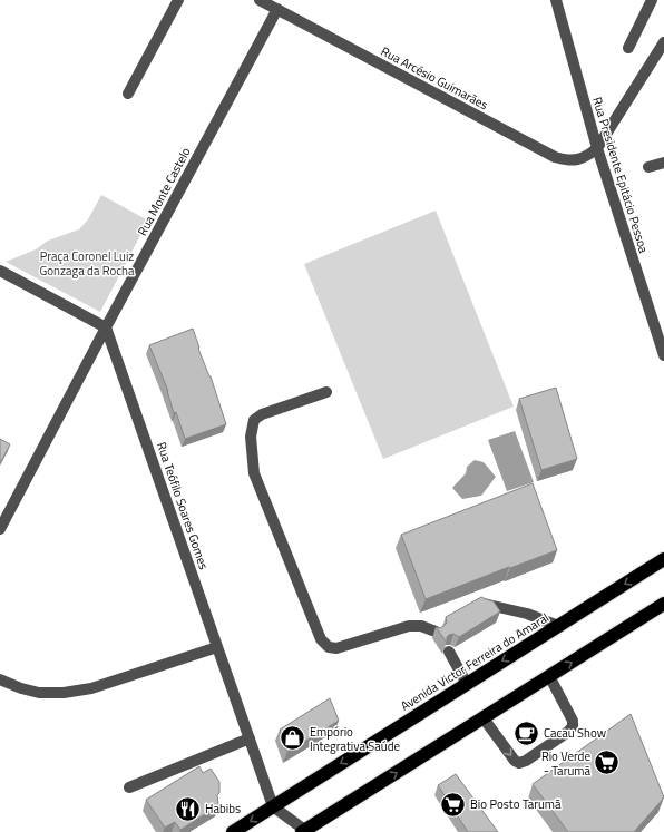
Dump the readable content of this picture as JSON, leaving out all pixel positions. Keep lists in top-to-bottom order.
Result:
{
  "streets": {
    "highway": ["Avenida Victor Ferreira do Amaral"],
    "street": [
      "Rua Arcésio Guimarães",
      "Rua Presidente Epitácio Pessoa",
      "Rua Monte Castelo",
      "Rua Teófilo Soares Gomes"
    ]
  },
  "crossings": [
    ["Rua Arcésio Guimarães", "Rua Presidente Epitácio Pessoa"],
    ["Rua Arcésio Guimarães", "Rua Monte Castelo"],
    ["Rua Monte Castelo", "Rua Teófilo Soares Gomes"],
    ["Rua Teófilo Soares Gomes", "Avenida Victor Ferreira do Amaral"]
  ],
  "parks": ["Praça Coronel Luiz Gonzaga da Rocha"],
  "places": {
    "cafe": ["Cacau Show"],
    "shop": ["Empório Integrativa Saúde"],
    "supermarket": ["Rio Verde - Tarumã", "Bio Posto Tarumã"],
    "restaurant": ["Habibs"]
  }
}
